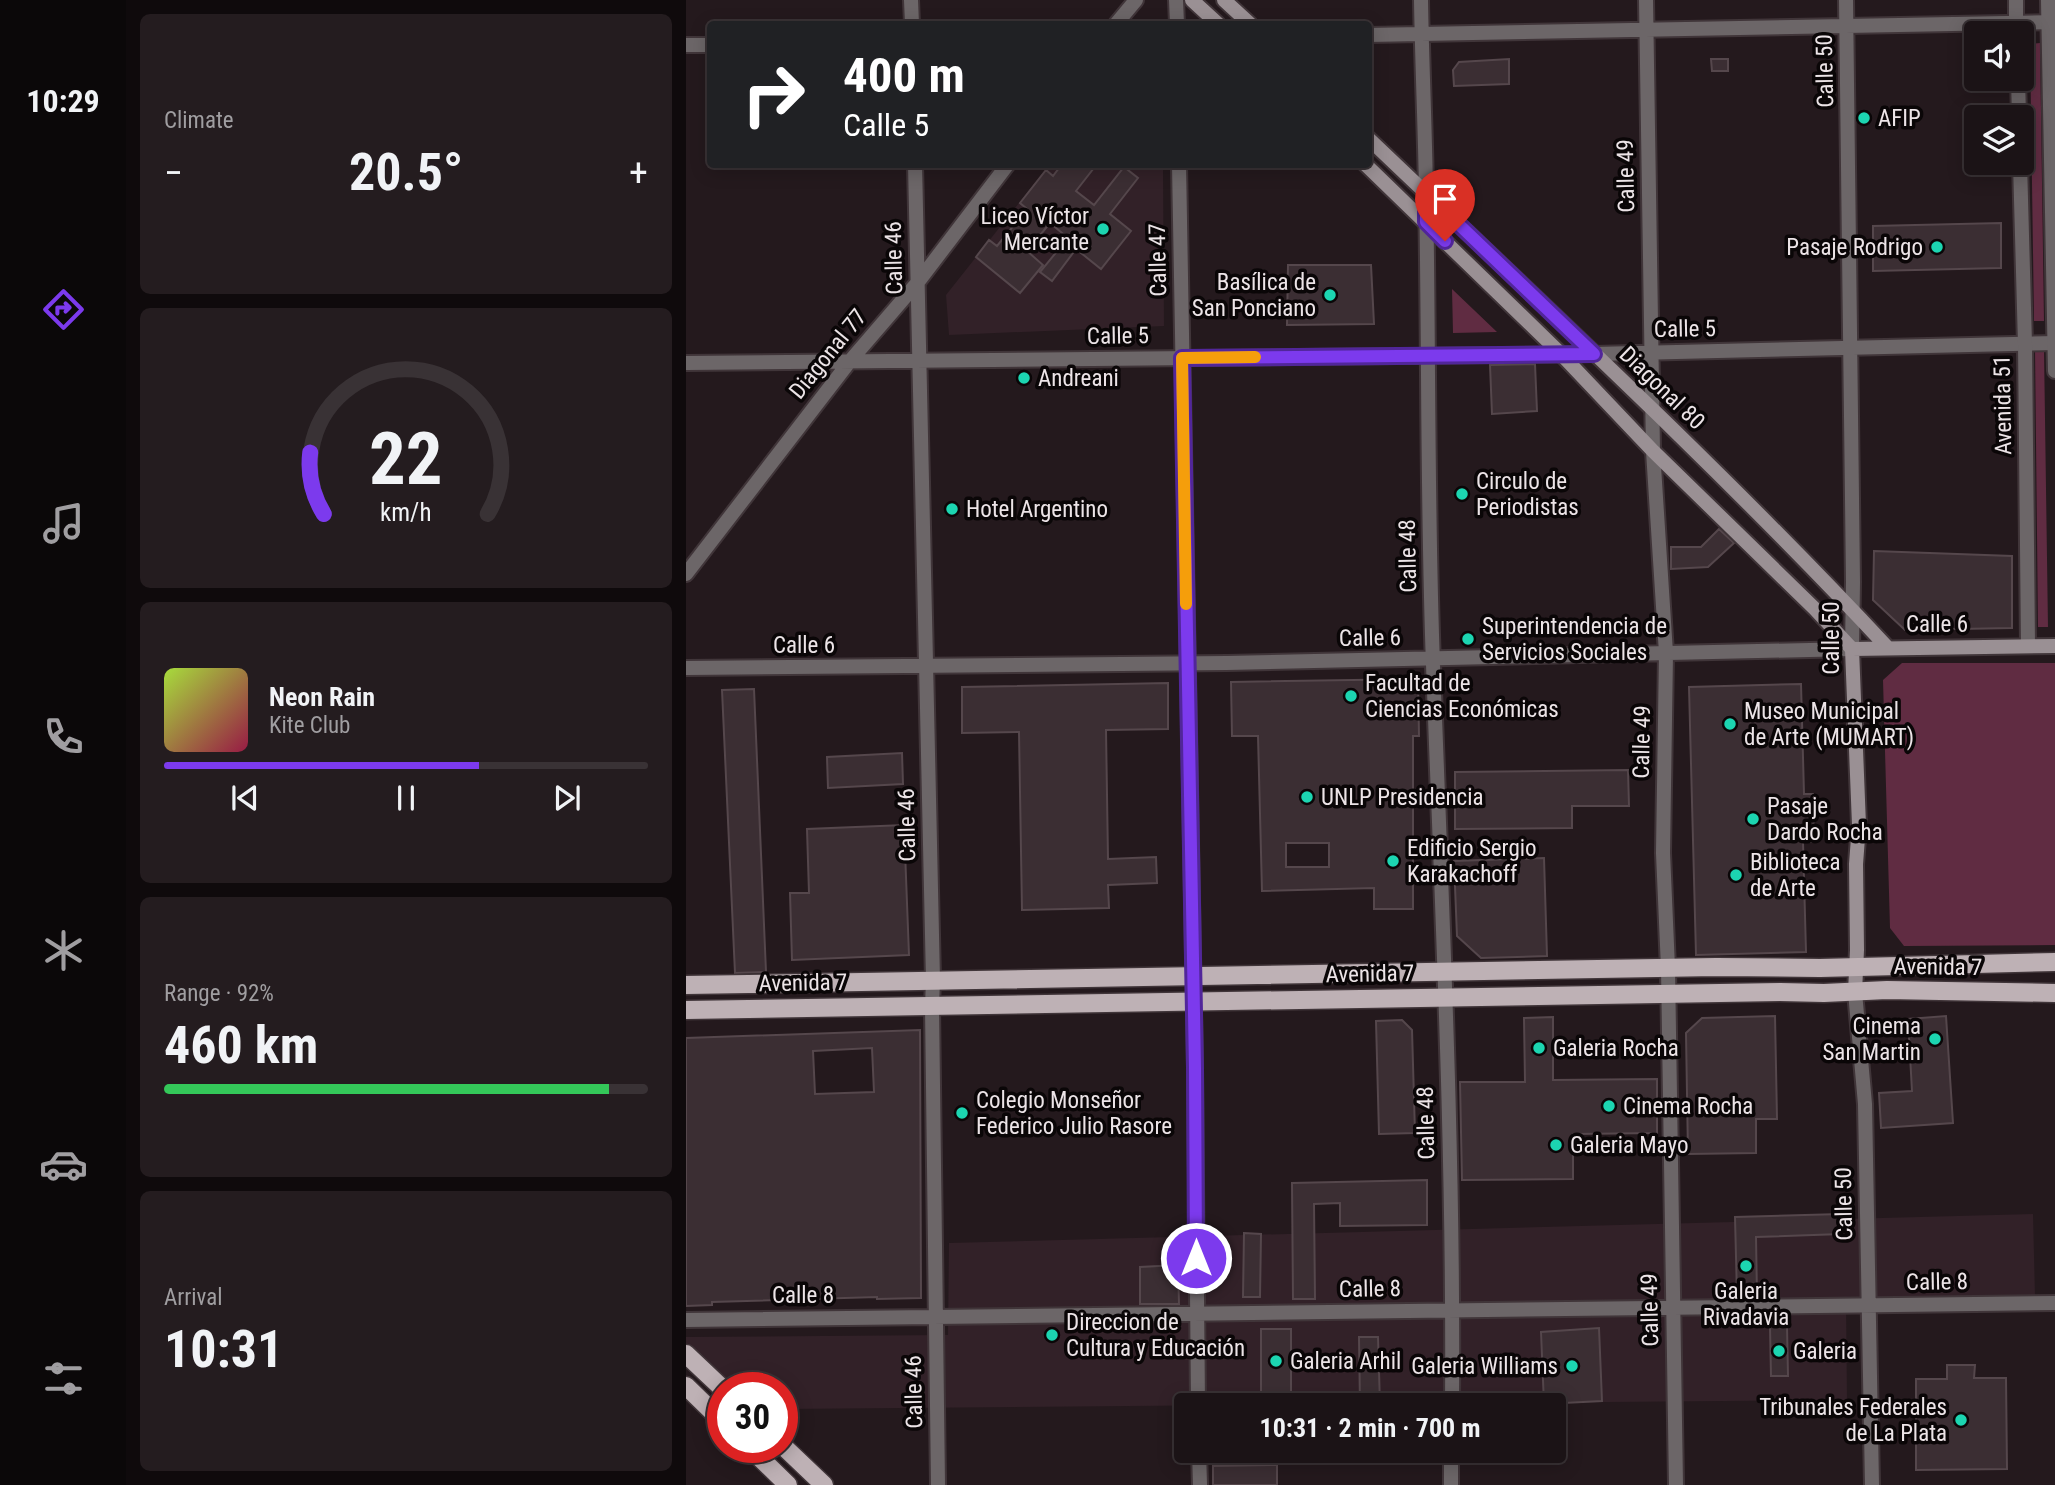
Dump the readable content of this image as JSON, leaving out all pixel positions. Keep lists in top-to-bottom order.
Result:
{
  "streets": {
    "main road": [
      "Calle 50",
      "Diagonal 80",
      "Calle 6",
      "Avenida 7"
    ],
    "street": [
      "Calle 49",
      "Calle 46",
      "Calle 47",
      "Calle 5",
      "Diagonal 77",
      "Avenida 51",
      "Calle 48",
      "Calle 8"
    ]
  },
  "crossings": [
    ["Calle 50", "Calle 5"],
    ["Calle 50", "Diagonal 80"],
    ["Calle 50", "Calle 6"],
    ["Calle 50", "Avenida 7"],
    ["Calle 50", "Calle 8"],
    ["Calle 49", "Calle 5"],
    ["Calle 49", "Diagonal 80"],
    ["Calle 49", "Calle 6"],
    ["Calle 49", "Avenida 7"],
    ["Calle 49", "Calle 8"],
    ["Calle 46", "Calle 5"],
    ["Calle 46", "Diagonal 77"],
    ["Calle 46", "Calle 6"],
    ["Calle 46", "Avenida 7"],
    ["Calle 46", "Calle 8"],
    ["Calle 47", "Calle 5"],
    ["Calle 47", "Calle 6"],
    ["Calle 47", "Avenida 7"],
    ["Calle 47", "Calle 8"],
    ["Calle 5", "Diagonal 77"],
    ["Calle 5", "Diagonal 80"],
    ["Calle 5", "Avenida 51"],
    ["Calle 5", "Calle 48"],
    ["Diagonal 80", "Calle 48"],
    ["Diagonal 80", "Calle 6"],
    ["Avenida 51", "Calle 6"],
    ["Calle 48", "Calle 6"],
    ["Calle 48", "Avenida 7"],
    ["Calle 48", "Calle 8"]
  ],
  "places": [
    "AFIP",
    "Liceo Víctor Mercante",
    "Pasaje Rodrigo",
    "Basílica de San Ponciano",
    "Andreani",
    "Circulo de Periodistas",
    "Hotel Argentino",
    "Superintendencia de Servicios Sociales",
    "Facultad de Ciencias Económicas",
    "Museo Municipal de Arte (MUMART)",
    "UNLP Presidencia",
    "Pasaje Dardo Rocha",
    "Edificio Sergio Karakachoff",
    "Biblioteca de Arte",
    "Cinema San Martin",
    "Galeria Rocha",
    "Cinema Rocha",
    "Colegio Monseñor Federico Julio Rasore",
    "Galeria Mayo",
    "Galeria Rivadavia",
    "Direccion de Cultura y Educación",
    "Galeria",
    "Galeria Arhil",
    "Galeria Williams",
    "Tribunales Federales de La Plata"
  ],
  "page": {
    "tabs": "10:29",
    "tile": [
      "Climate",
      ["Range · 92%", "460 km"],
      ["Arrival", "10:31"]
    ],
    "turn": ["400 m", "Calle 5"],
    "heat": ["−", "20.5°", "+"],
    "song": ["Neon Rain", "Kite Club"],
    "limit": "30",
    "trip": "10:31 · 2 min · 700 m",
    "gauge": ["22", "km/h"]
  }
}
